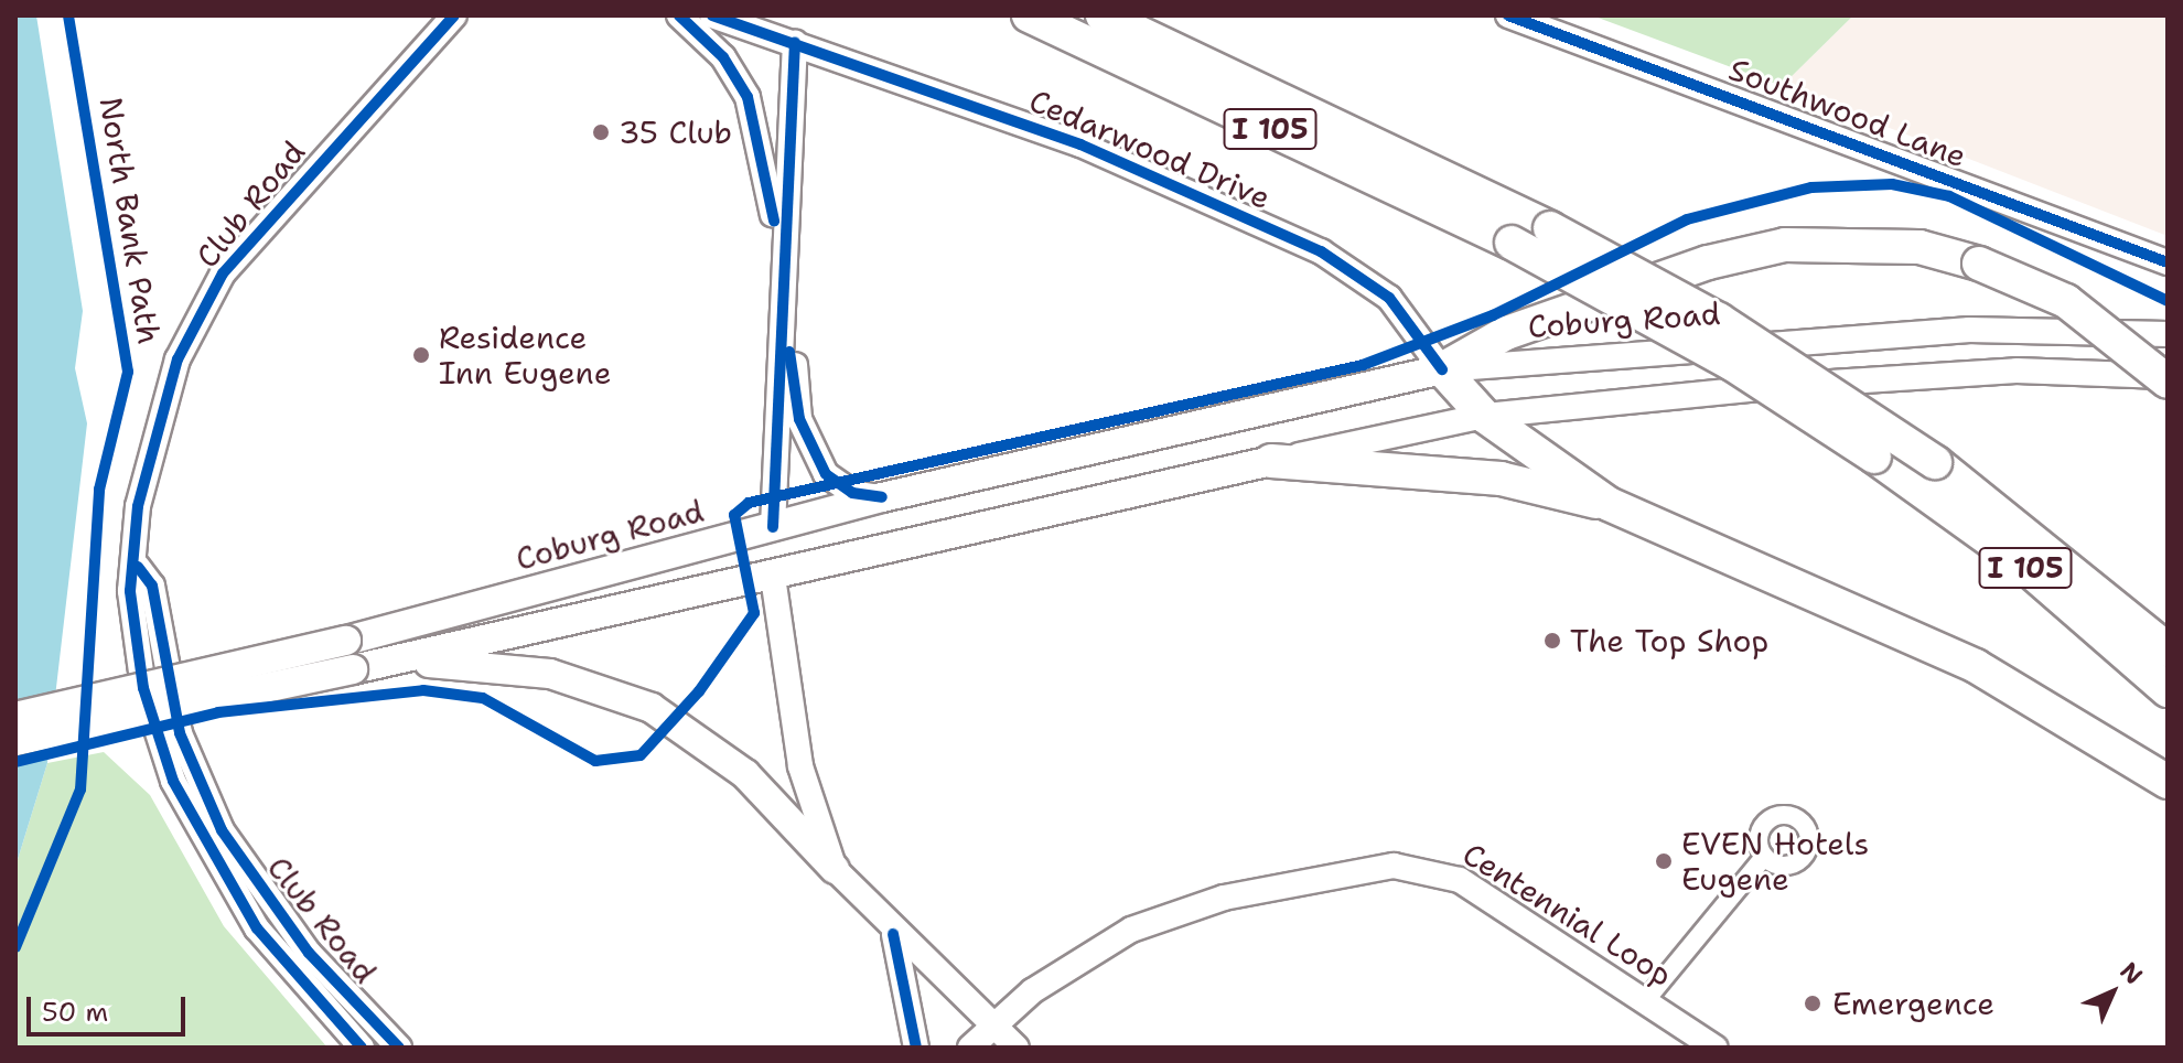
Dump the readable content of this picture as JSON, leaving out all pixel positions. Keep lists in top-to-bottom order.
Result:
{
  "streets": {
    "highway": ["I 105"],
    "main road": [
      "Southwood Lane",
      "Cedarwood Drive",
      "Club Road",
      "Coburg Road",
      "Centennial Loop"
    ],
    "cycle path": ["North Bank Path"]
  },
  "crossings": [
    ["Cedarwood Drive", "Coburg Road"]
  ],
  "places": [
    "35 Club",
    "Residence Inn Eugene",
    "The Top Shop",
    "EVEN Hotels Eugene",
    "Emergence"
  ],
  "scale_bar": "50 m",
  "north": "top right"
}
